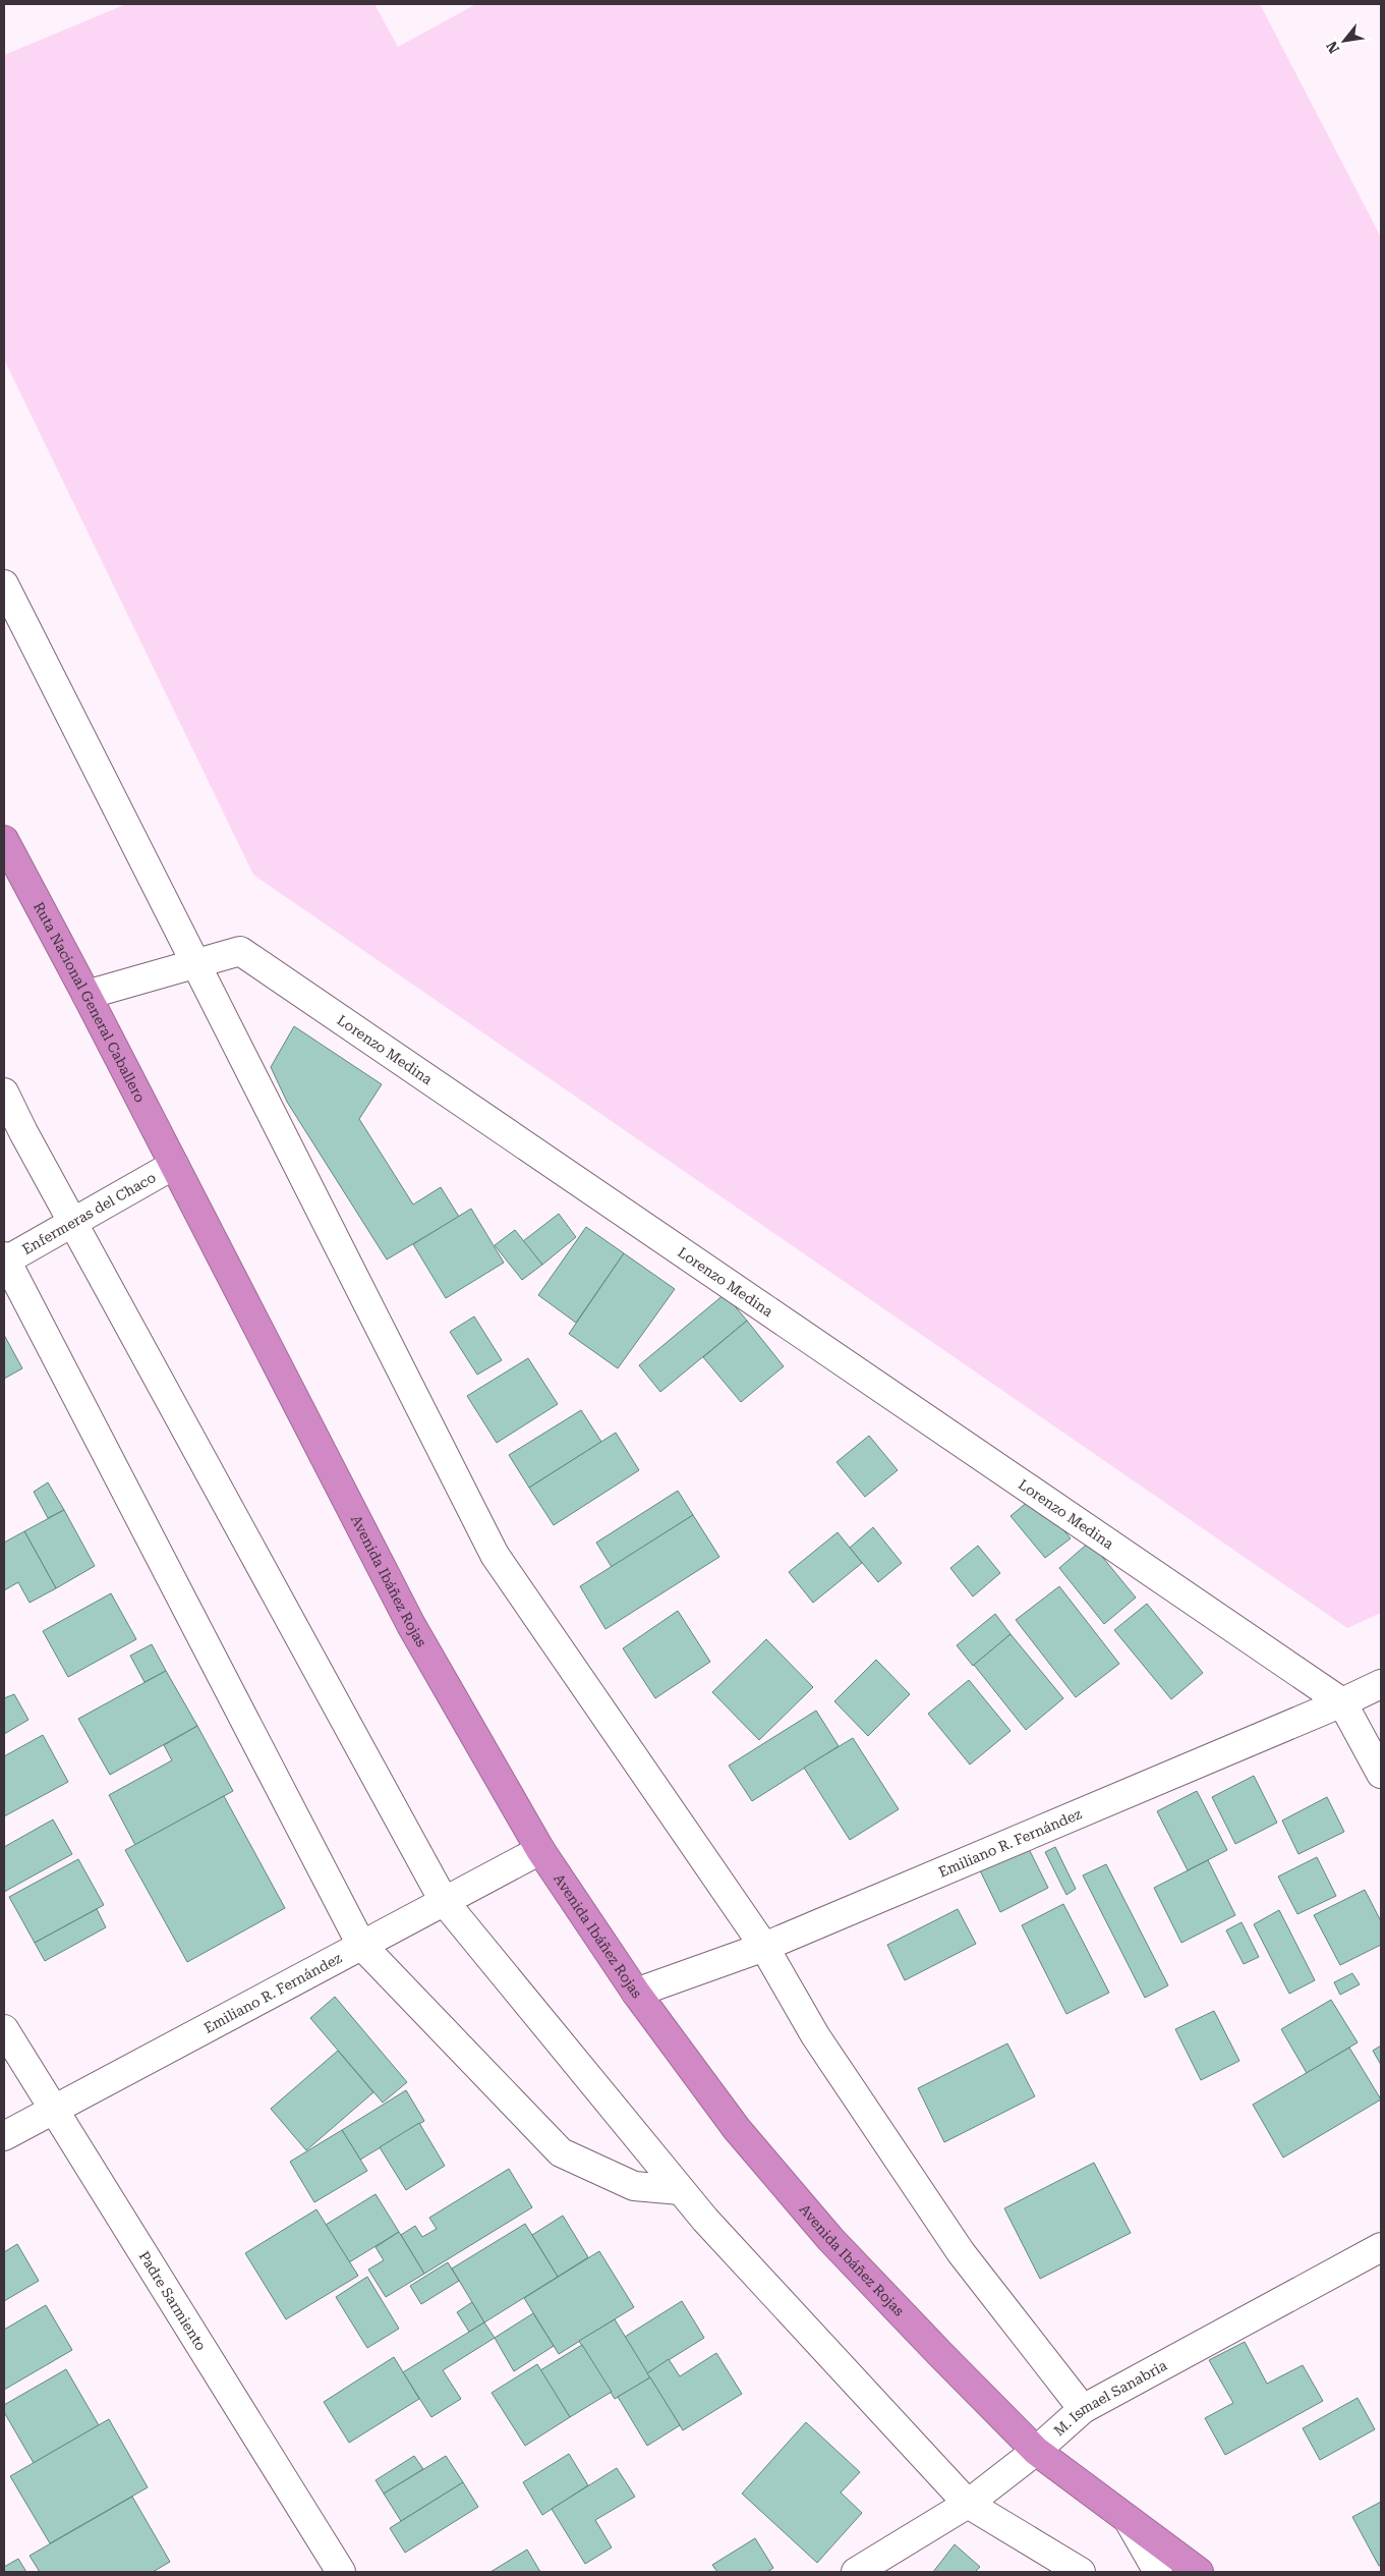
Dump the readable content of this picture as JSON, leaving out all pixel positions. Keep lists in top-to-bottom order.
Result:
{
  "streets": {
    "highway": ["Ruta Nacional General Caballero", "Avenida Ibáñez Rojas"],
    "street": [
      "Lorenzo Medina",
      "Enfermeras del Chaco",
      "Emiliano R. Fernández",
      "Padre Sarmiento",
      "M. Ismael Sanabria"
    ]
  },
  "crossings": [
    ["Ruta Nacional General Caballero", "Lorenzo Medina"],
    ["Ruta Nacional General Caballero", "Enfermeras del Chaco"],
    ["Ruta Nacional General Caballero", "Avenida Ibáñez Rojas"],
    ["Lorenzo Medina", "Emiliano R. Fernández"],
    ["Enfermeras del Chaco", "Avenida Ibáñez Rojas"],
    ["Avenida Ibáñez Rojas", "Emiliano R. Fernández"],
    ["Avenida Ibáñez Rojas", "M. Ismael Sanabria"],
    ["Emiliano R. Fernández", "Padre Sarmiento"]
  ],
  "north": "bottom left"
}
